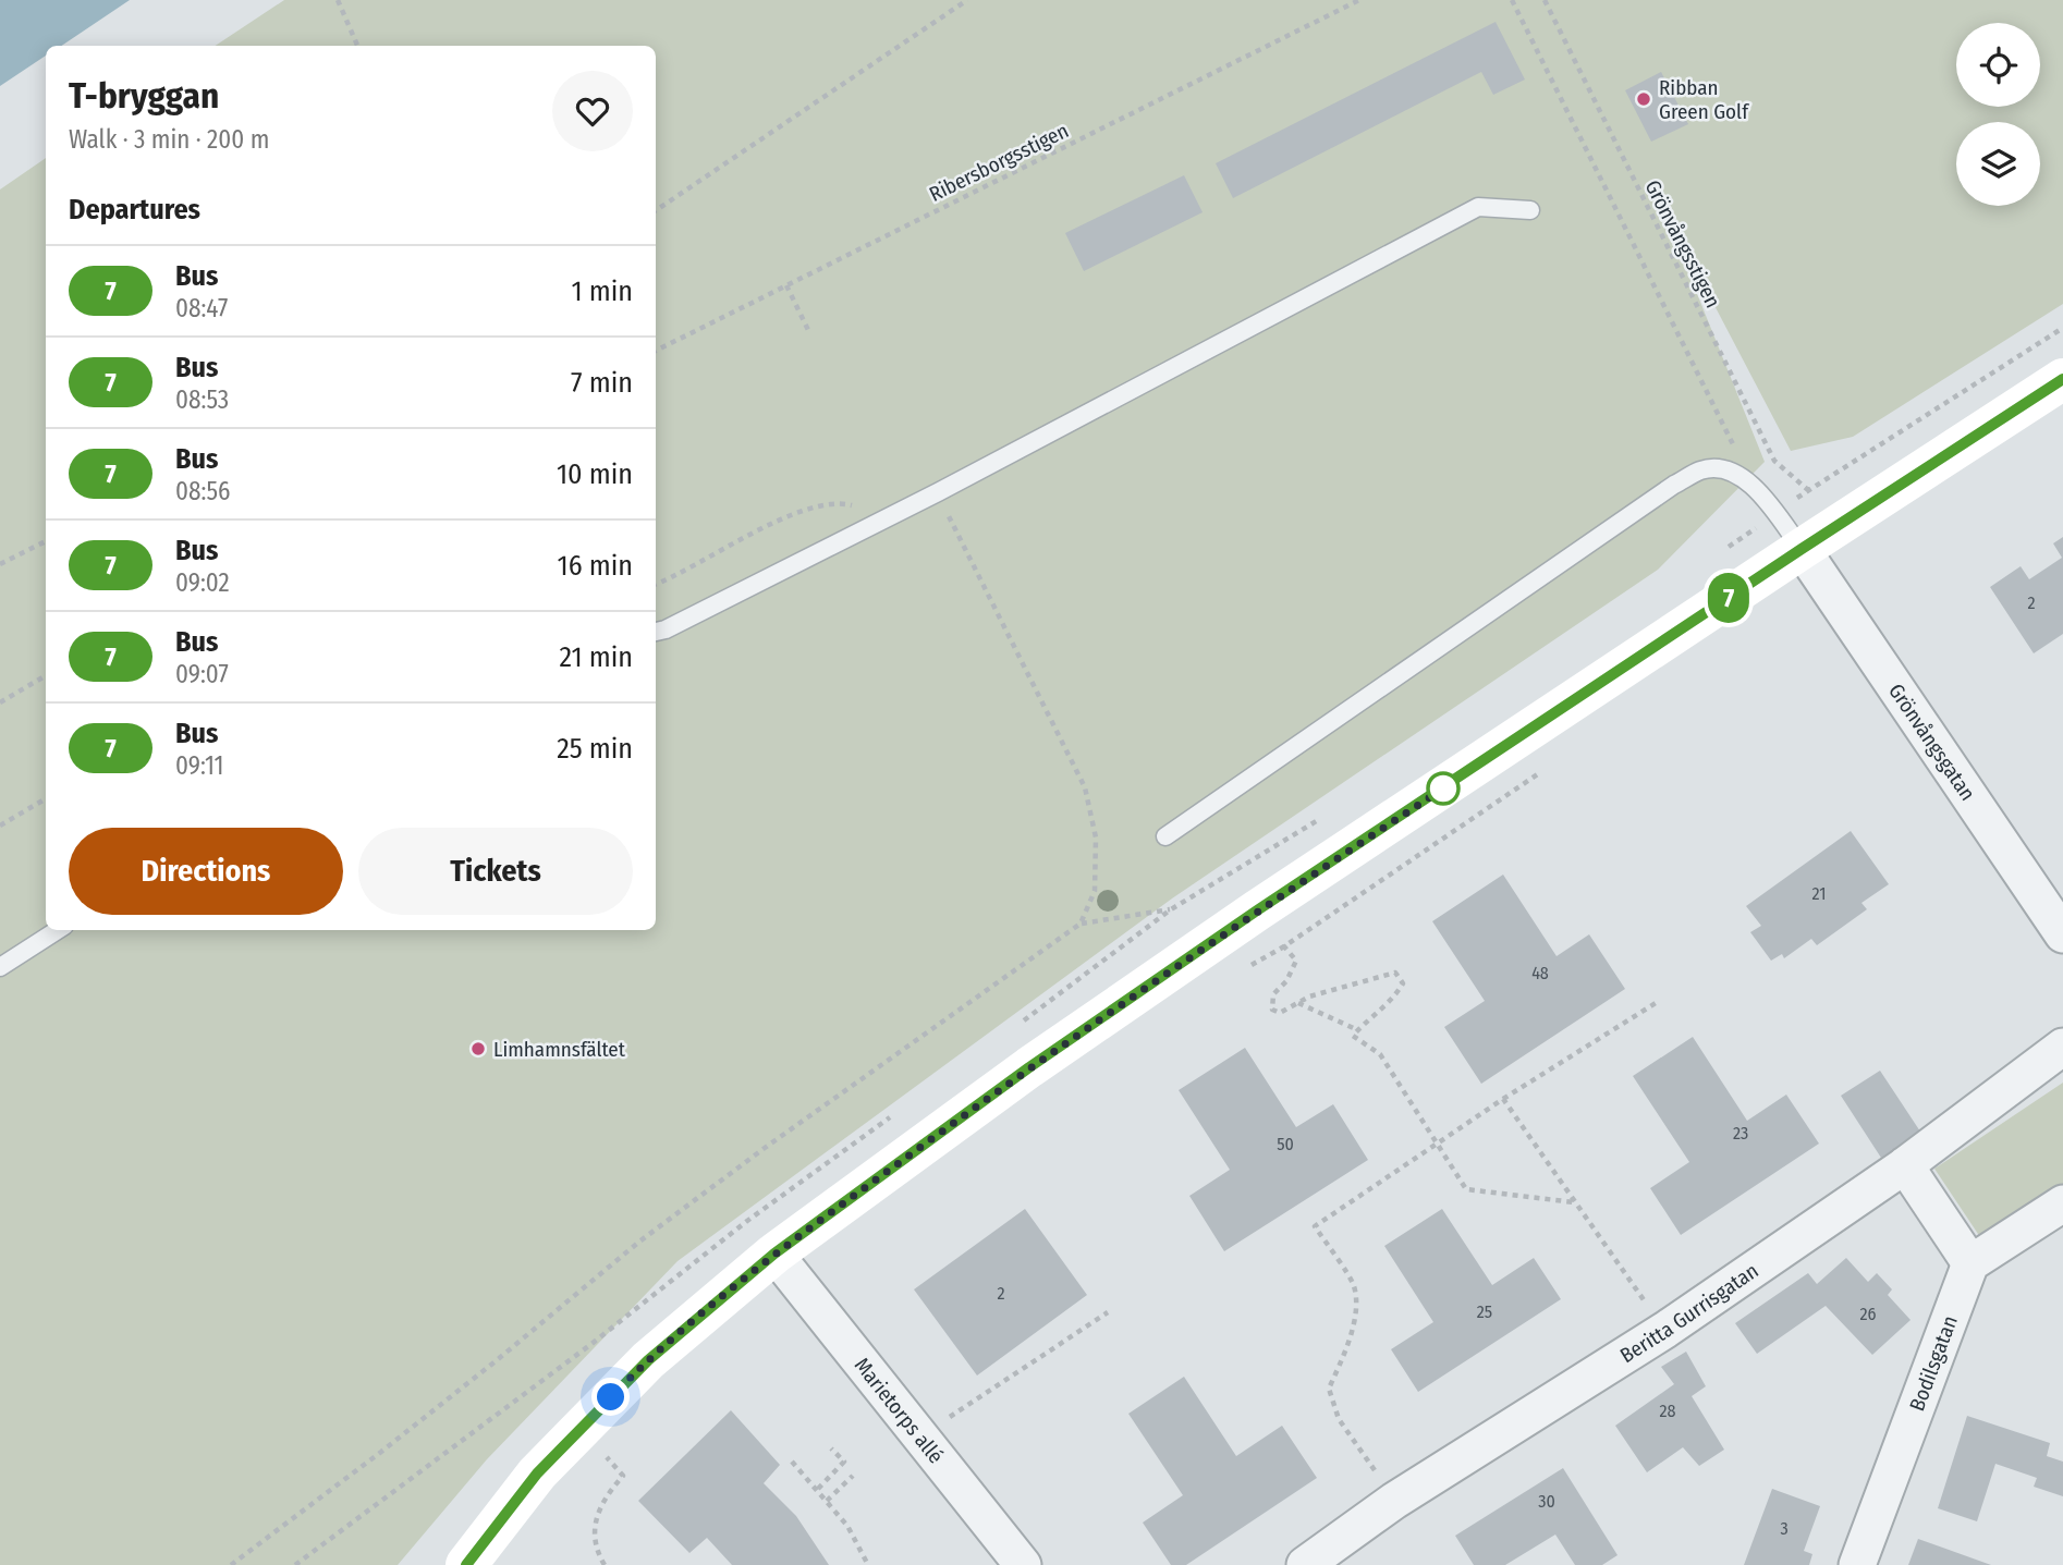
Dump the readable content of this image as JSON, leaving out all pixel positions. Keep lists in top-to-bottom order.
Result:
{
  "streets": {
    "street": [
      "Grönvångsgatan",
      "Beritta Gurrisgatan",
      "Bodilsgatan",
      "Marietorps allé"
    ],
    "path": ["Ribersborgsstigen", "Grönvångsstigen"]
  },
  "places": ["Ribban Green Golf", "Limhamnsfältet"],
  "lines": ["bus line 7"],
  "house_numbers": [
    "2",
    "21",
    "48",
    "23",
    "50",
    "2",
    "25",
    "26",
    "28",
    "30",
    "3"
  ],
  "page": {
    "on_map": "7",
    "heading": [
      ["T-bryggan", "Walk · 3 min · 200 m"],
      "Departures"
    ],
    "list": [
      {
        "mark": "7",
        "name": "Bus",
        "note": "08:47",
        "value": "1 min"
      },
      {
        "mark": "7",
        "name": "Bus",
        "note": "08:53",
        "value": "7 min"
      },
      {
        "mark": "7",
        "name": "Bus",
        "note": "08:56",
        "value": "10 min"
      },
      {
        "mark": "7",
        "name": "Bus",
        "note": "09:02",
        "value": "16 min"
      },
      {
        "mark": "7",
        "name": "Bus",
        "note": "09:07",
        "value": "21 min"
      },
      {
        "mark": "7",
        "name": "Bus",
        "note": "09:11",
        "value": "25 min"
      }
    ],
    "buttons": ["Directions", "Tickets"]
  }
}
